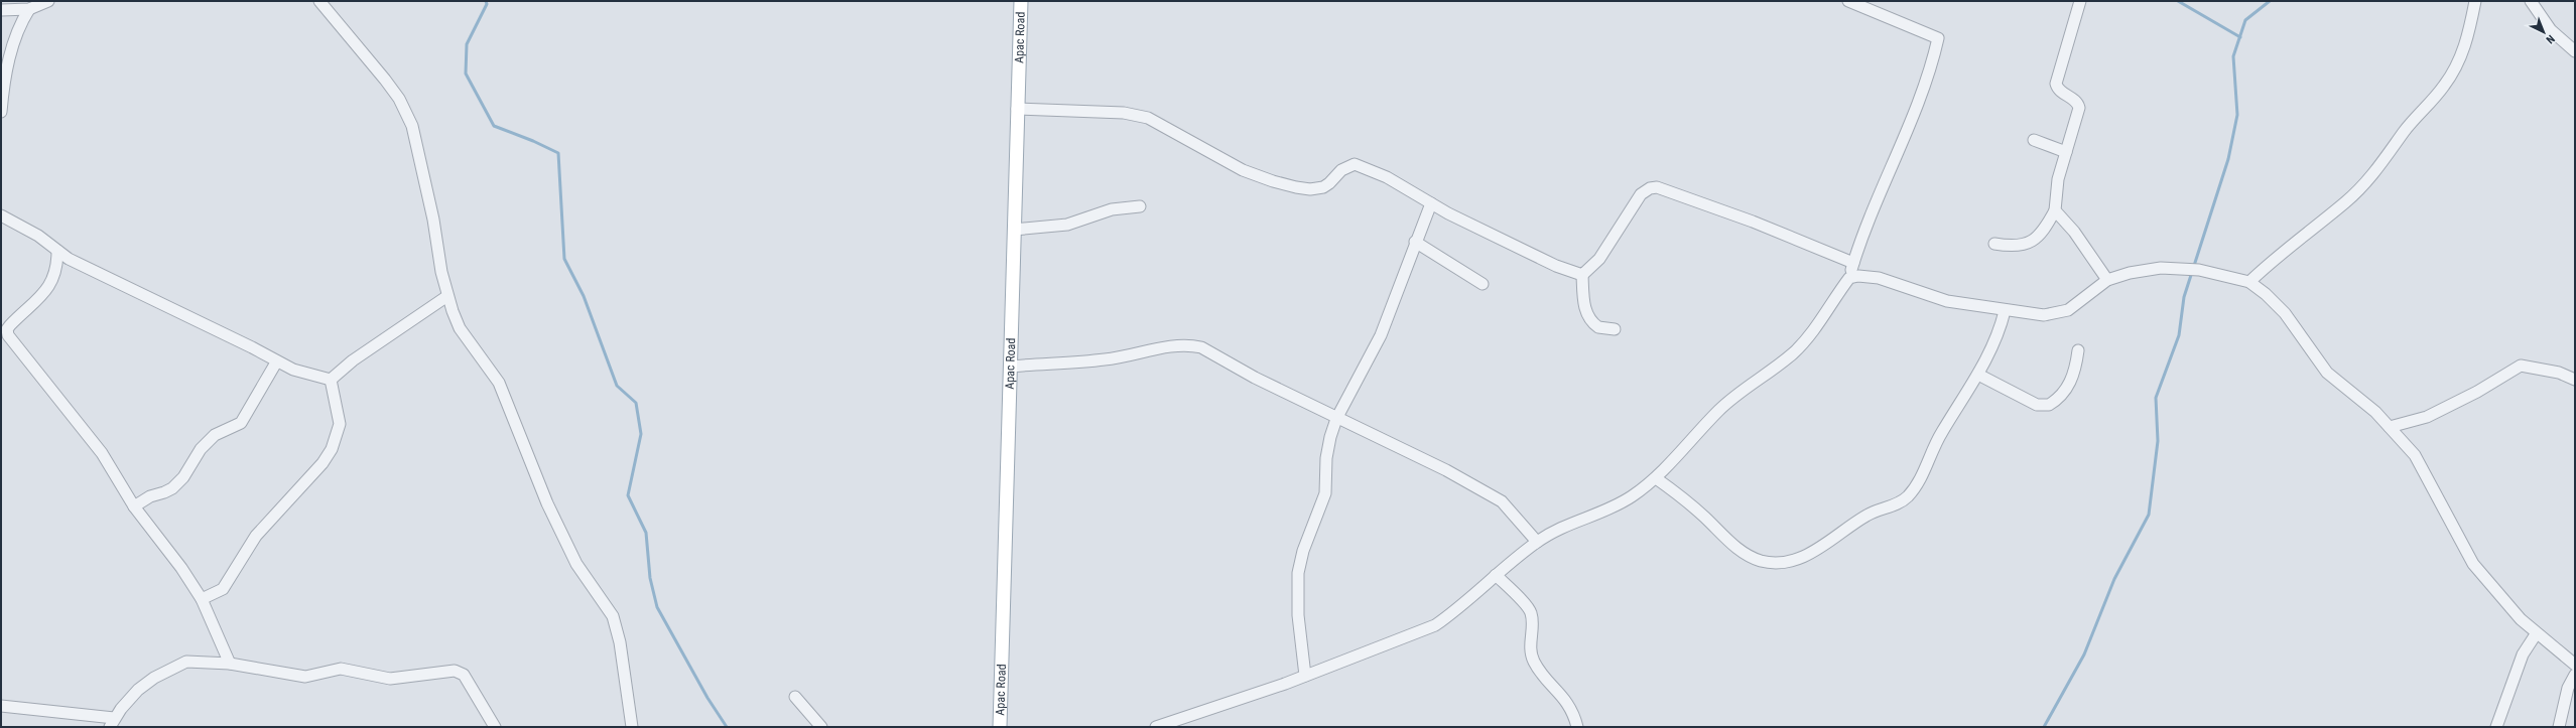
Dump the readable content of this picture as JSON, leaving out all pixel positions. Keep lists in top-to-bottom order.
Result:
{
  "streets": {
    "main road": ["Apac Road"]
  },
  "north": "bottom right"
}
